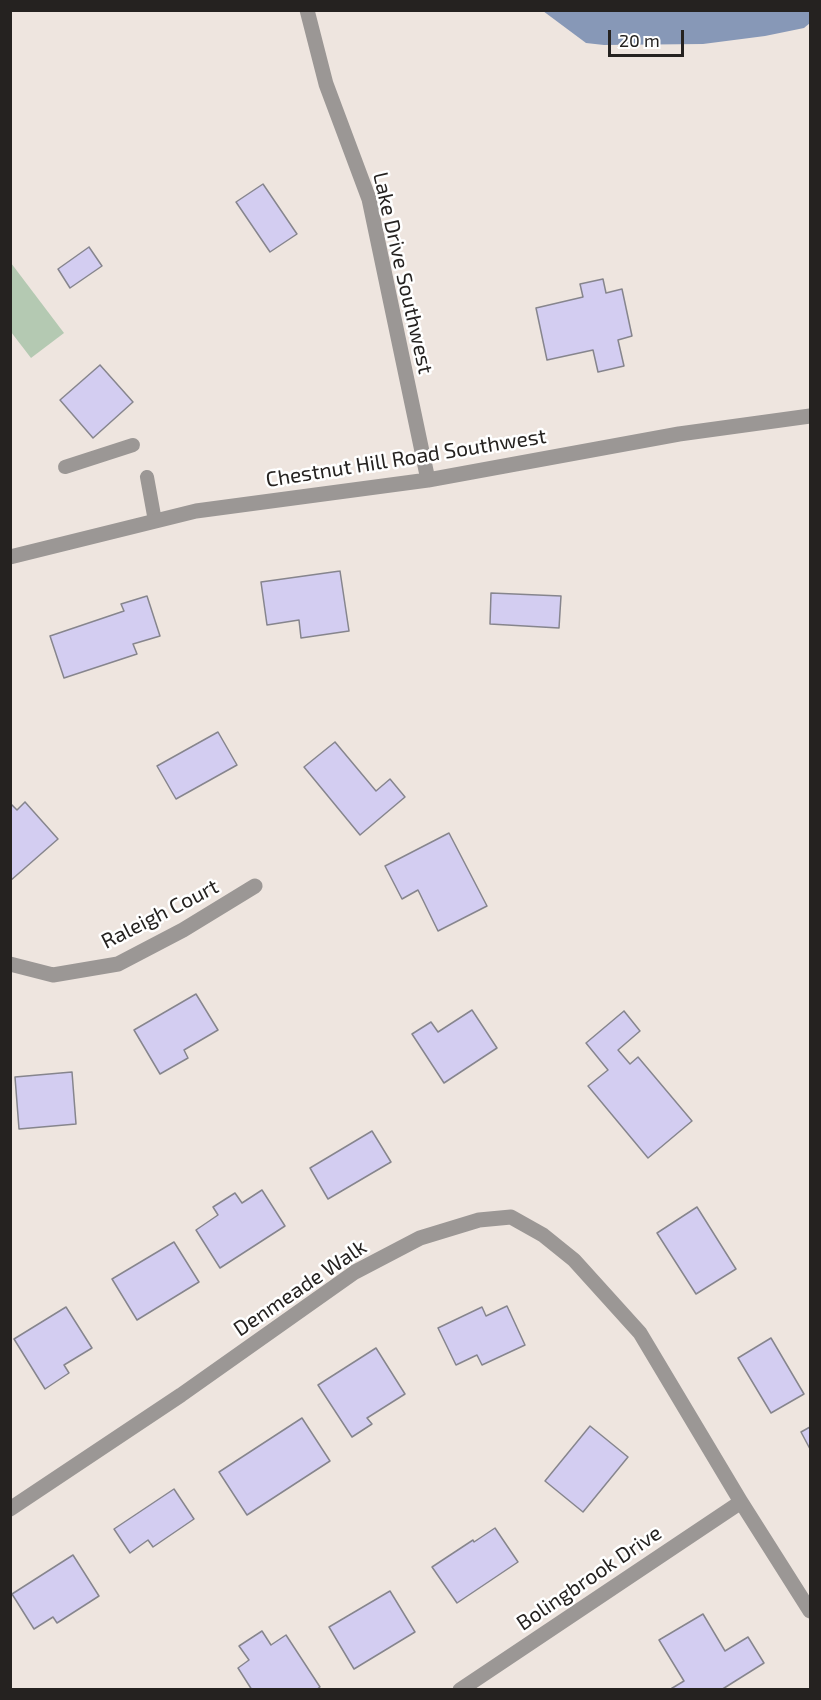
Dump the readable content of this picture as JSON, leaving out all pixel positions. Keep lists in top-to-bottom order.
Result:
{
  "streets": {
    "street": [
      "Lake Drive Southwest",
      "Chestnut Hill Road Southwest",
      "Raleigh Court",
      "Denmeade Walk",
      "Bolingbrook Drive"
    ]
  },
  "crossings": [
    ["Lake Drive Southwest", "Chestnut Hill Road Southwest"],
    ["Denmeade Walk", "Bolingbrook Drive"]
  ],
  "scale_bar": "20 m"
}
